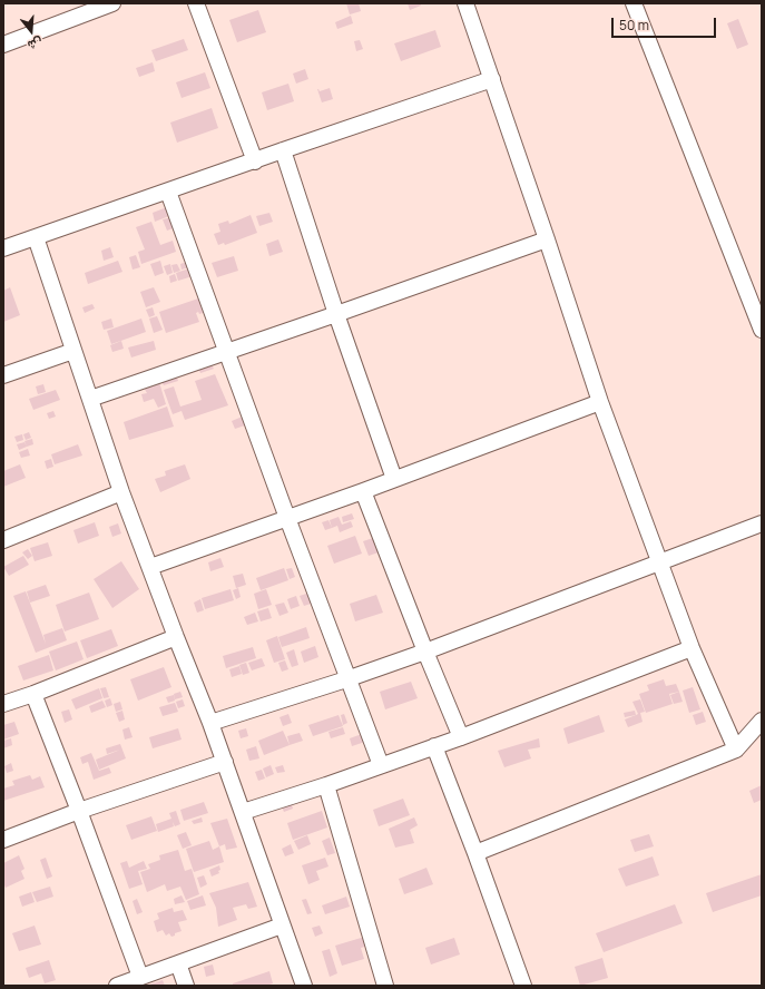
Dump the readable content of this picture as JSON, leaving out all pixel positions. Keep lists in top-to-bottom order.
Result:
{
  "scale_bar": "50 m",
  "north": "bottom"
}
